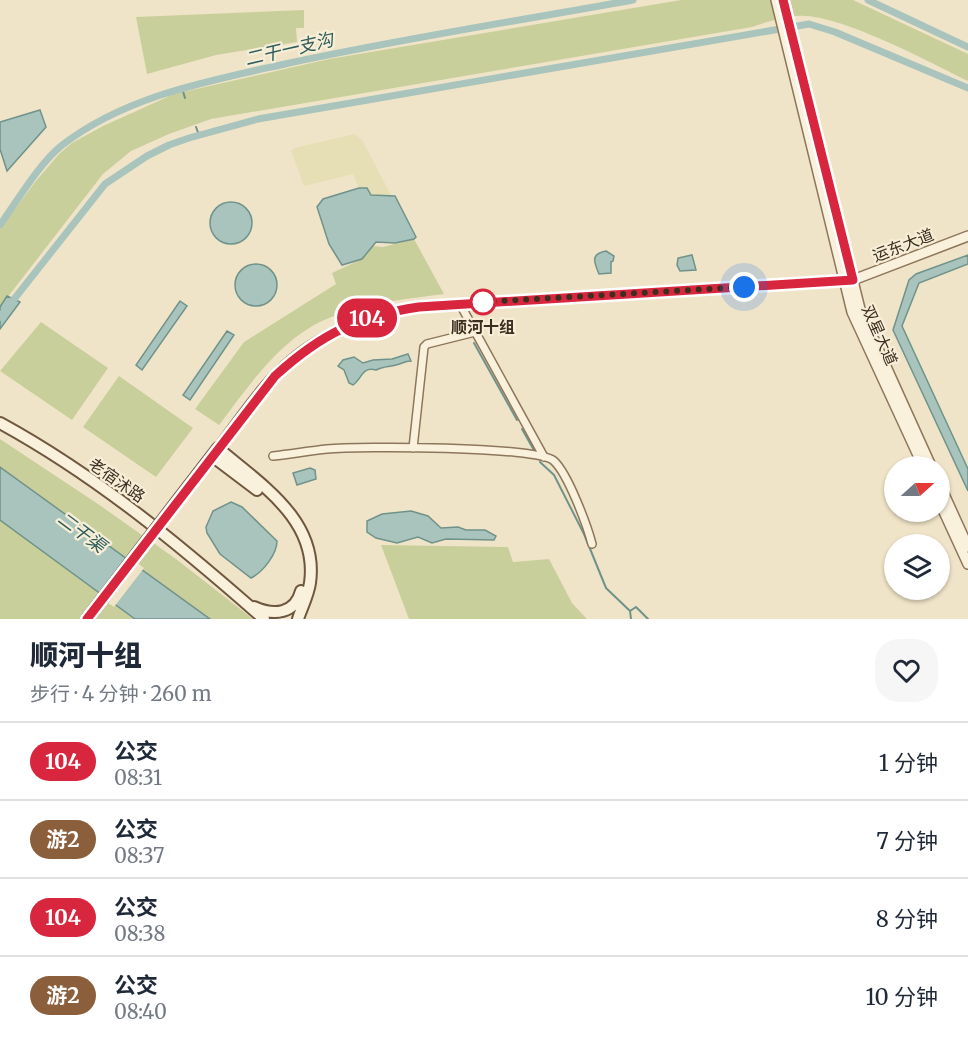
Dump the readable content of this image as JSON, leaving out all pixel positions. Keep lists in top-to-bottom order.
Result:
{
  "streets": {
    "main road": ["运东大道", "老宿沭路"],
    "street": ["双星大道"]
  },
  "crossings": [
    ["运东大道", "双星大道"]
  ],
  "water": ["二干一支沟", "二干渠"],
  "places": ["顺河十组"],
  "lines": ["bus line 104"],
  "north": "right",
  "page": {
    "on_map": "104",
    "heading": ["顺河十组", "步行 · 4 分钟 · 260 m"],
    "list": [
      {
        "mark": "104",
        "name": "公交",
        "note": "08:31",
        "value": "1 分钟"
      },
      {
        "mark": "游2",
        "name": "公交",
        "note": "08:37",
        "value": "7 分钟"
      },
      {
        "mark": "104",
        "name": "公交",
        "note": "08:38",
        "value": "8 分钟"
      },
      {
        "mark": "游2",
        "name": "公交",
        "note": "08:40",
        "value": "10 分钟"
      }
    ]
  }
}
